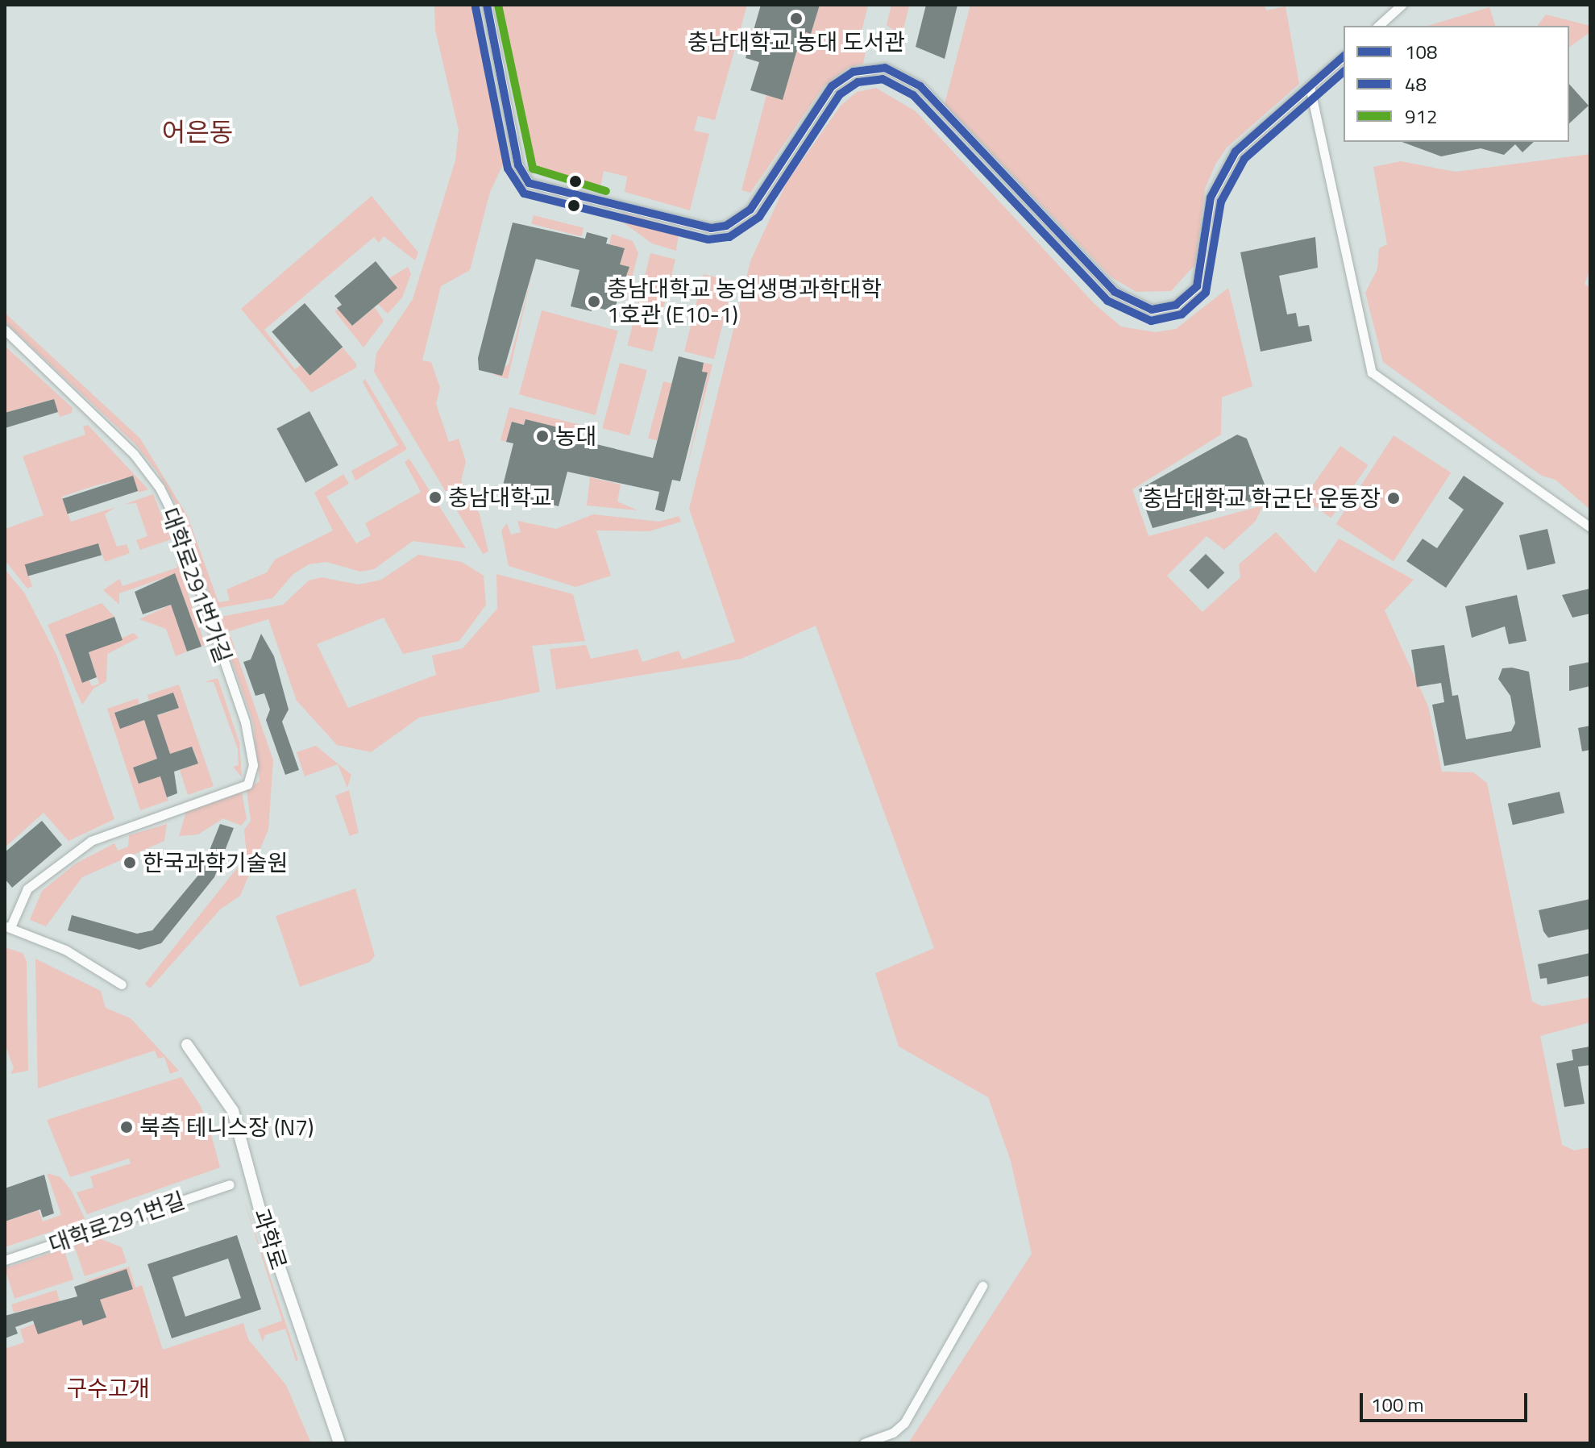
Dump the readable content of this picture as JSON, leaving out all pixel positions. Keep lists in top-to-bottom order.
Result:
{
  "streets": {
    "street": ["대학로291번가길", "대학로291번길", "과학로"]
  },
  "districts": ["어은동"],
  "parks": ["구수고개"],
  "places": [
    "충남대학교 농대 도서관",
    "충남대학교 농업생명과학대학 1호관 (E10-1)",
    "농대",
    "충남대학교",
    "충남대학교 학군단 운동장",
    "한국과학기술원",
    "북측 테니스장 (N7)"
  ],
  "lines": ["transit line 108", "transit line 912", "transit line 48"],
  "legend": ["108", "48", "912"],
  "scale_bar": "100 m"
}
